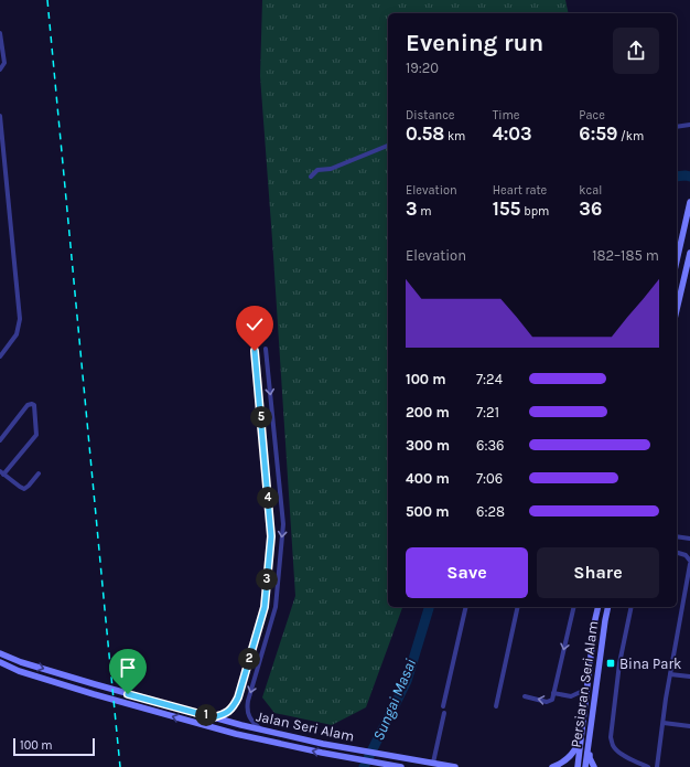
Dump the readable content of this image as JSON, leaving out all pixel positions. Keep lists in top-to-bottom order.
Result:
{
  "streets": {
    "main road": ["Persiaran Seri Alam", "Jalan Seri Alam"]
  },
  "water": ["Sungai Masai"],
  "places": {
    "transit": ["Bina Park"]
  },
  "scale_bar": "100 m",
  "page": {
    "heading": ["Evening run", "19:20"],
    "stats": [
      ["Distance", "0.58 km"],
      ["Time", "4:03"],
      ["Pace", "6:59 /km"],
      ["Elevation", "3 m"],
      ["Heart rate", "155 bpm"],
      ["kcal", "36"]
    ],
    "chart": ["Elevation", "182–185 m"],
    "list": [
      {
        "name": "100 m",
        "note": "7:24"
      },
      {
        "name": "200 m",
        "note": "7:21"
      },
      {
        "name": "300 m",
        "note": "6:36"
      },
      {
        "name": "400 m",
        "note": "7:06"
      },
      {
        "name": "500 m",
        "note": "6:28"
      }
    ],
    "pins": [
      "5",
      "4",
      "3",
      "2",
      "1"
    ],
    "buttons": ["Save", "Share"],
    "scale": "100 m"
  }
}
